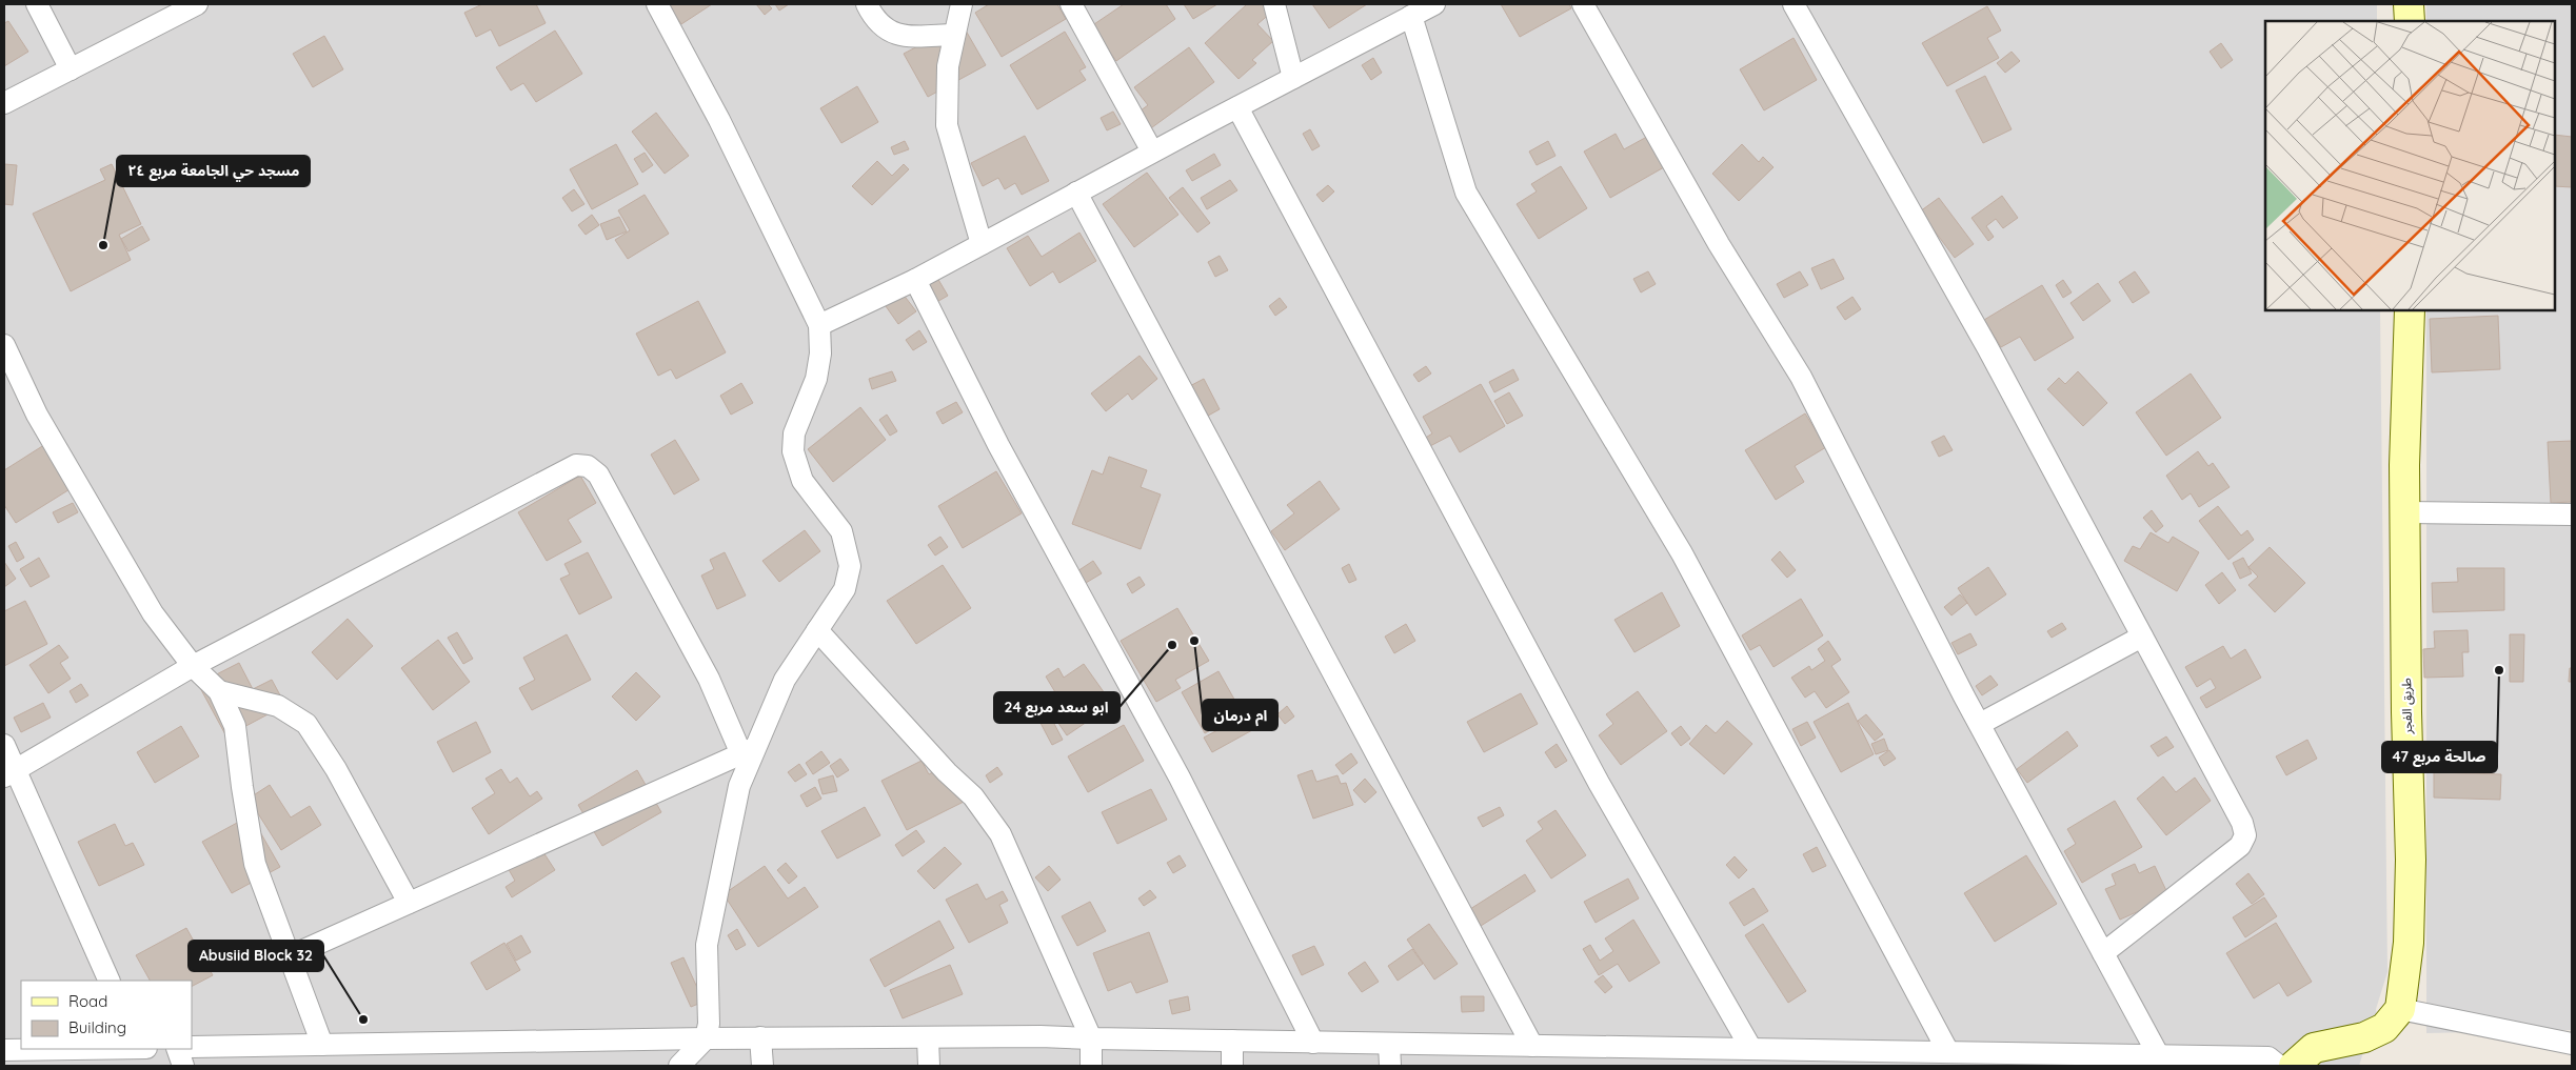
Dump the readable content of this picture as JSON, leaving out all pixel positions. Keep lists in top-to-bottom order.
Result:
{
  "streets": {
    "street": ["طريق الفجر"]
  },
  "places": [
    "مسجد حي الجامعة مربع ٢٤",
    "ام درمان",
    "ابو سعد مربع 24",
    "صالحة مربع 47",
    "Abusiid Block 32"
  ],
  "legend": ["Road", "Building"]
}
